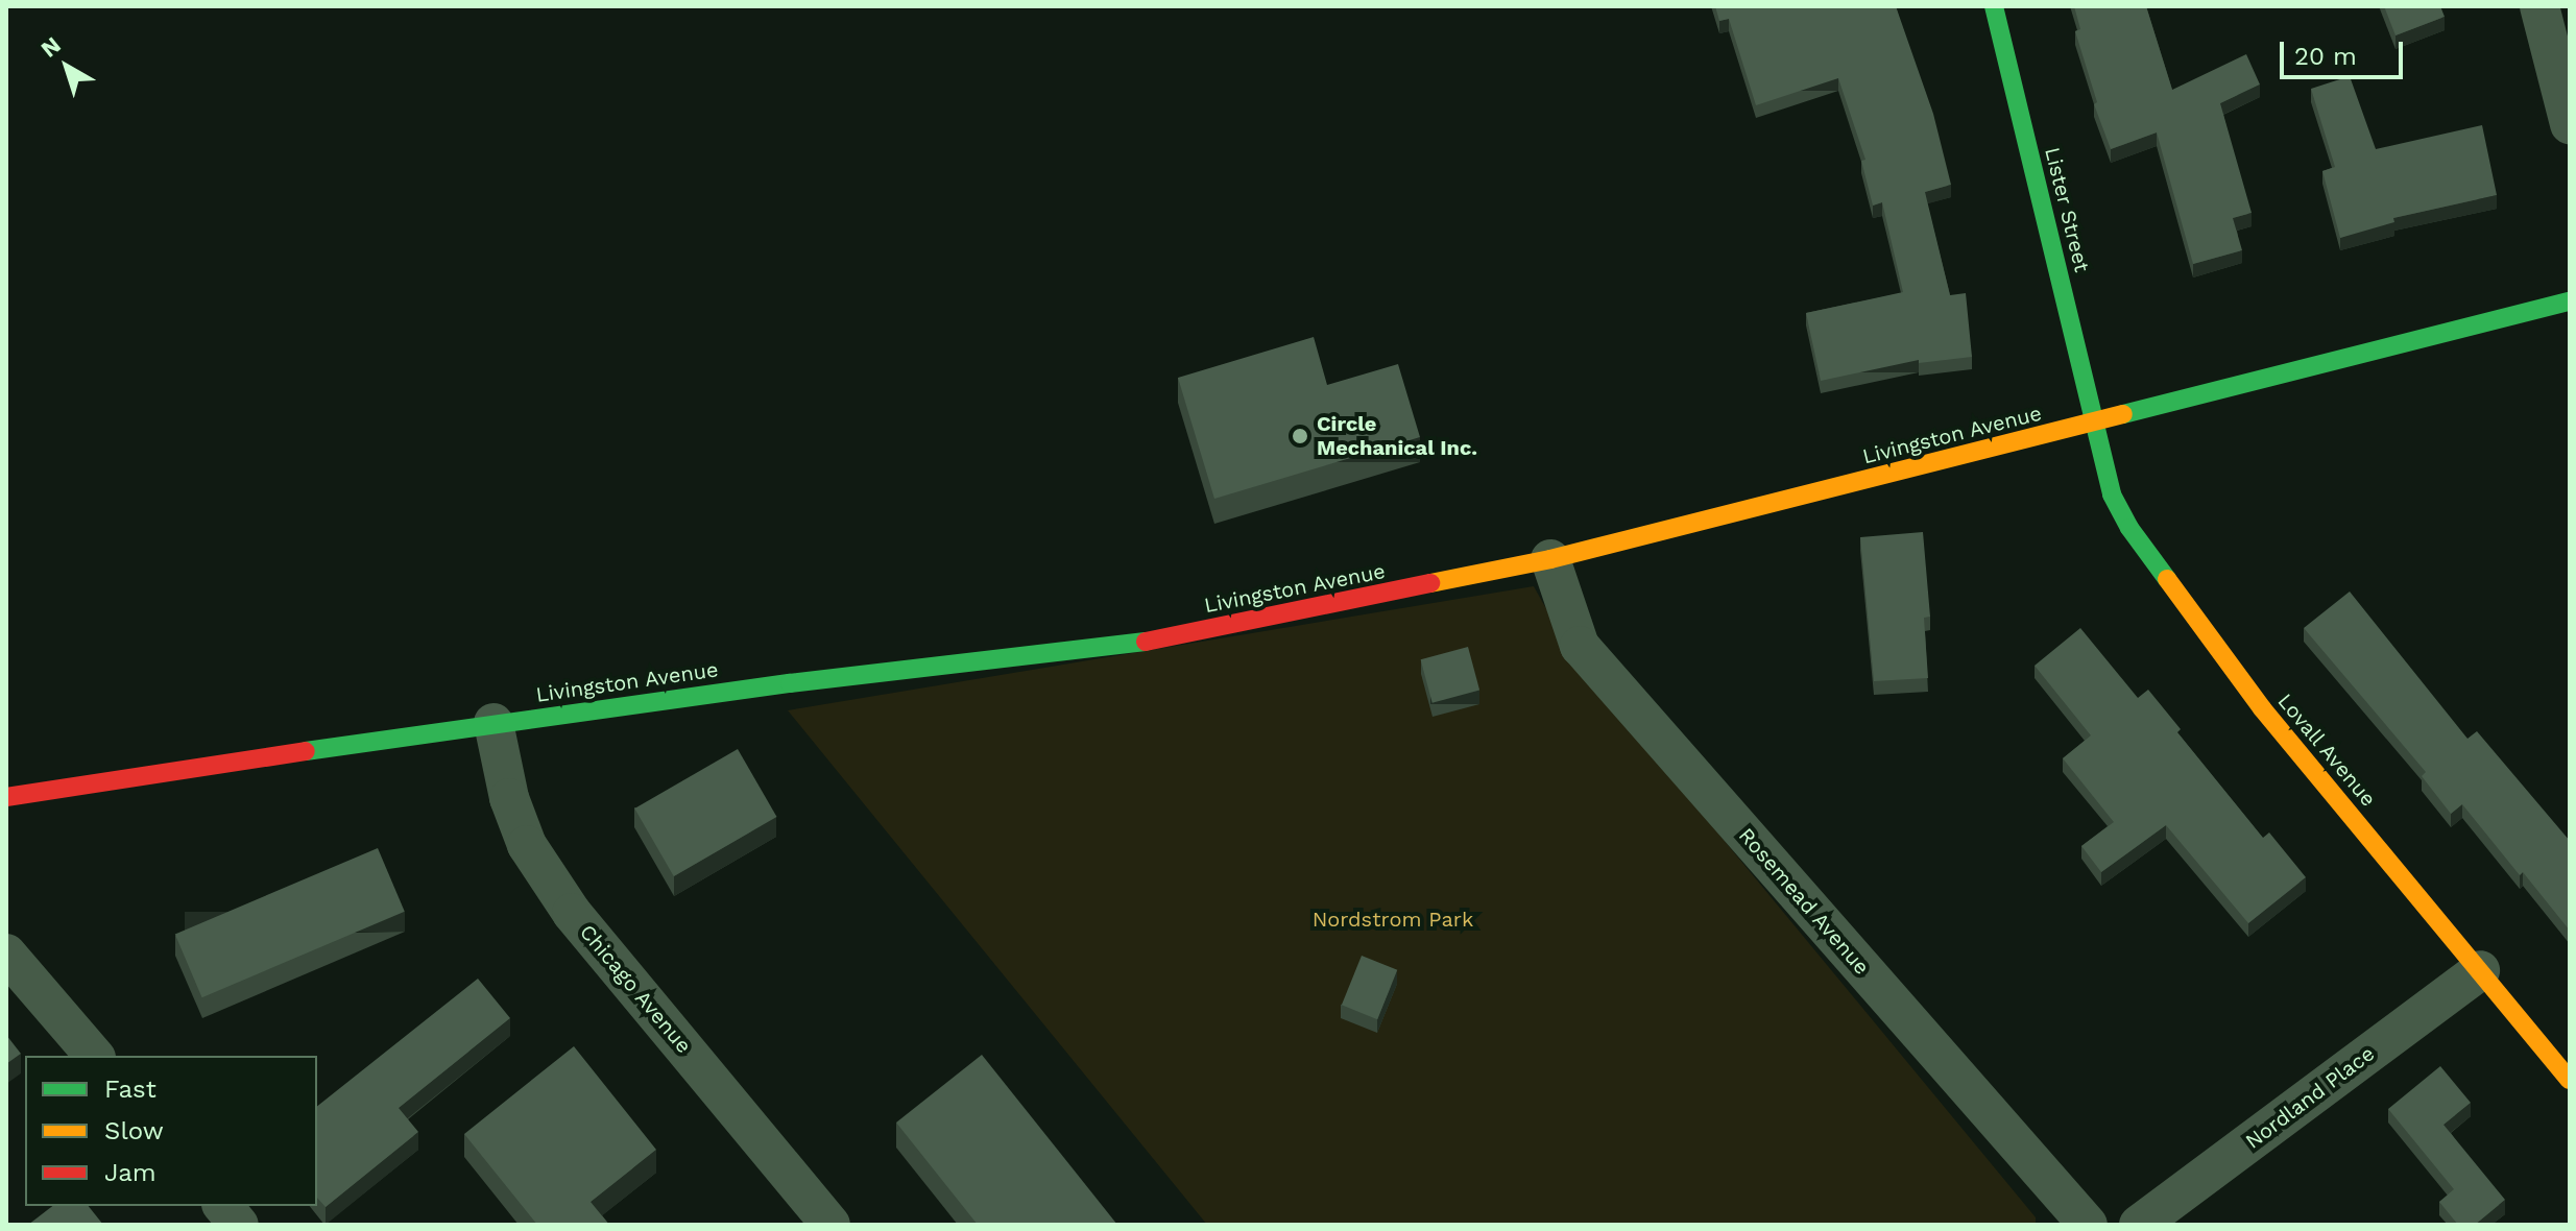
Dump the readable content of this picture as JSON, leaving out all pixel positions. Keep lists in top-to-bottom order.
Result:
{
  "streets": {
    "street": [
      "Lister Street",
      "Livingston Avenue",
      "Lovall Avenue",
      "Rosemead Avenue",
      "Chicago Avenue",
      "Nordland Place"
    ]
  },
  "crossings": [
    ["Lister Street", "Livingston Avenue"],
    ["Lister Street", "Lovall Avenue"],
    ["Livingston Avenue", "Lovall Avenue"],
    ["Livingston Avenue", "Rosemead Avenue"],
    ["Livingston Avenue", "Chicago Avenue"],
    ["Lovall Avenue", "Nordland Place"]
  ],
  "parks": ["Nordstrom Park"],
  "places": ["Circle Mechanical Inc."],
  "legend": ["Fast", "Slow", "Jam"],
  "scale_bar": "20 m",
  "north": "top left"
}
